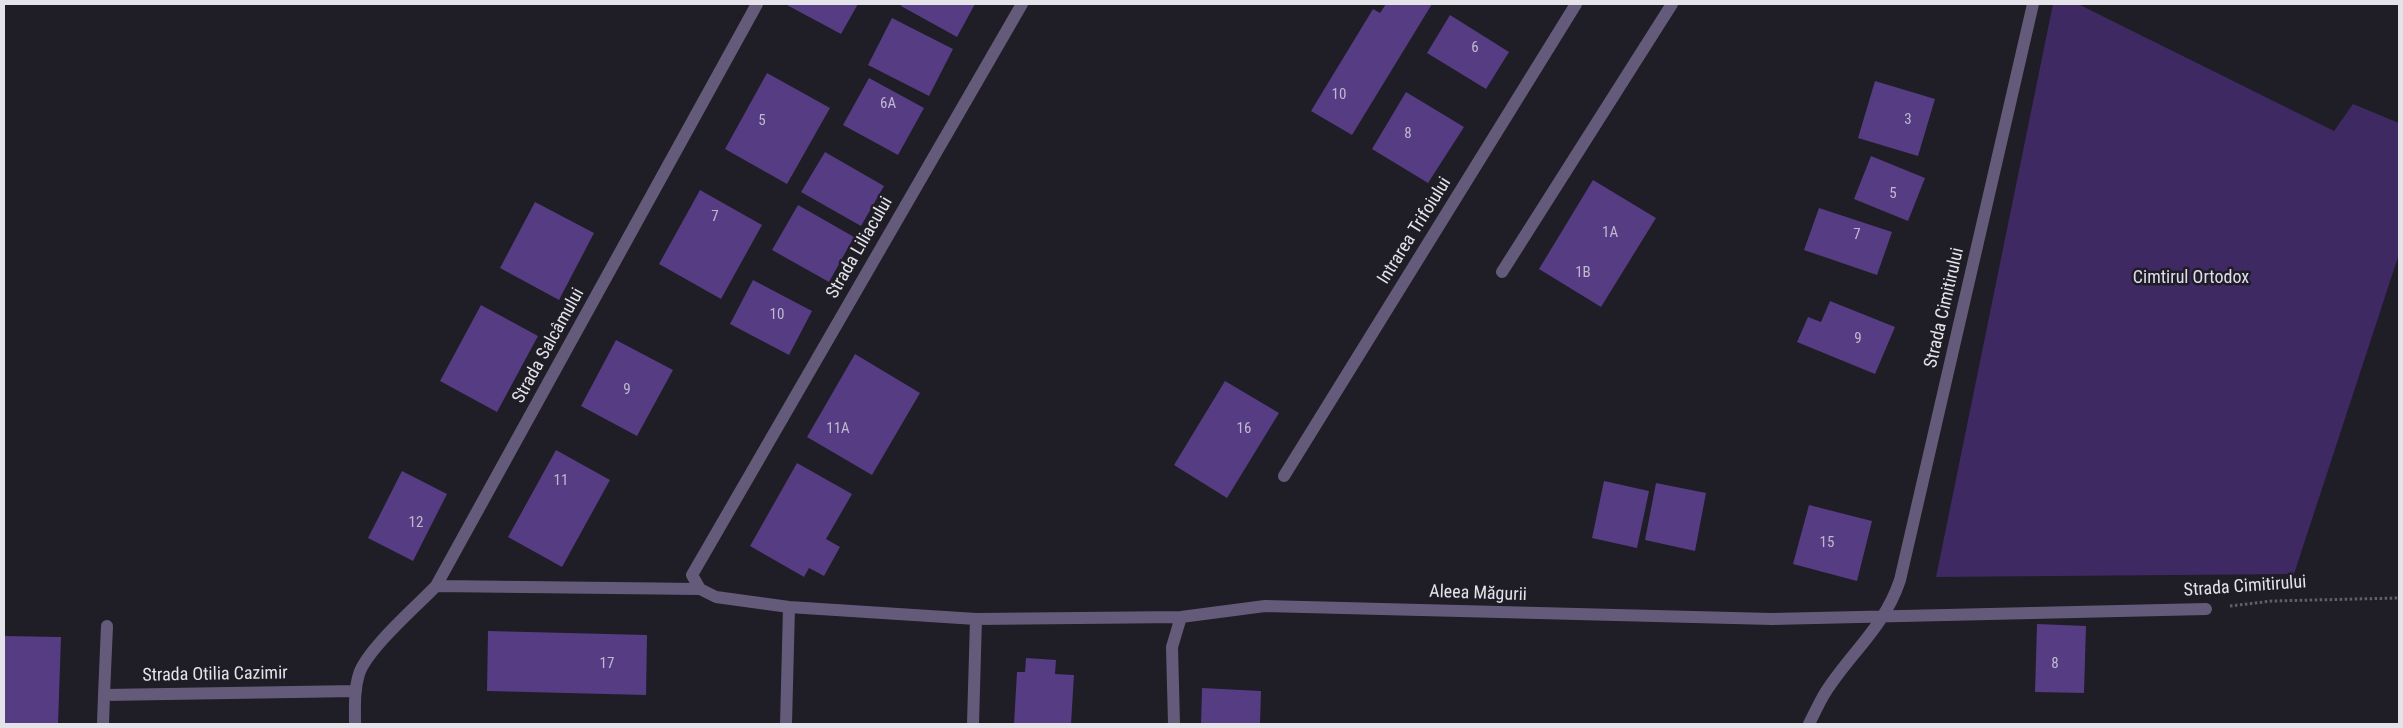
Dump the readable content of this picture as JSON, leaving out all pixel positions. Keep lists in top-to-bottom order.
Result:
{
  "streets": {
    "street": [
      "Intrarea Trifoiului",
      "Strada Liliacului",
      "Strada Cimitirului",
      "Strada Salcâmului",
      "Aleea Măgurii",
      "Strada Otilia Cazimir"
    ]
  },
  "crossings": [
    ["Strada Liliacului", "Aleea Măgurii"],
    ["Strada Cimitirului", "Aleea Măgurii"],
    ["Strada Salcâmului", "Strada Otilia Cazimir"]
  ],
  "parks": ["Cimtirul Ortodox"],
  "house_numbers": [
    "6",
    "10",
    "6A",
    "3",
    "5",
    "8",
    "5",
    "7",
    "1A",
    "7",
    "1B",
    "10",
    "9",
    "9",
    "11A",
    "16",
    "11",
    "12",
    "15",
    "17",
    "8"
  ]
}
